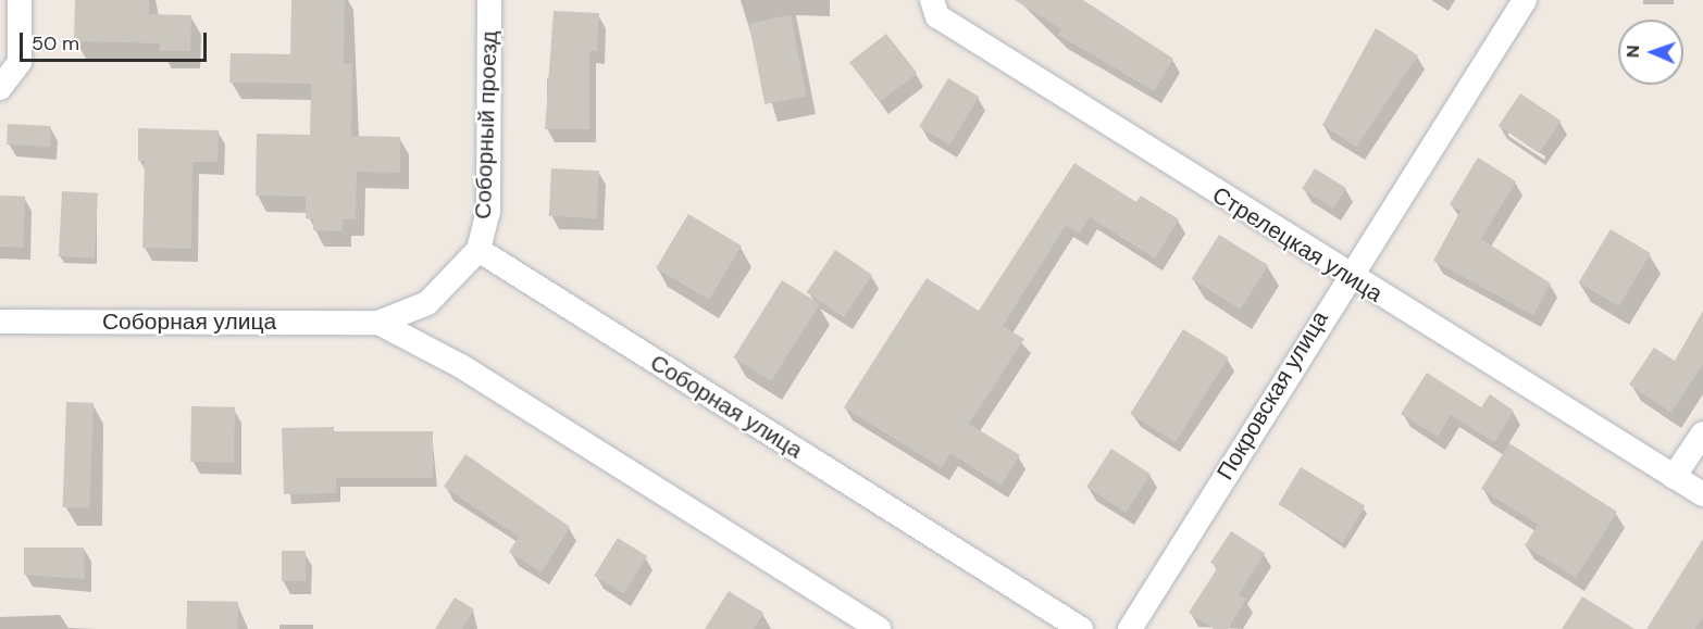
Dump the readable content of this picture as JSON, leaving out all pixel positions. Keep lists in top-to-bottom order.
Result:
{
  "streets": {
    "street": [
      "Соборный проезд",
      "Стрелецкая улица",
      "Соборная улица",
      "Покровская улица"
    ]
  },
  "crossings": [
    ["Соборный проезд", "Соборная улица"],
    ["Стрелецкая улица", "Покровская улица"]
  ],
  "scale_bar": "50 m",
  "north": "left"
}
